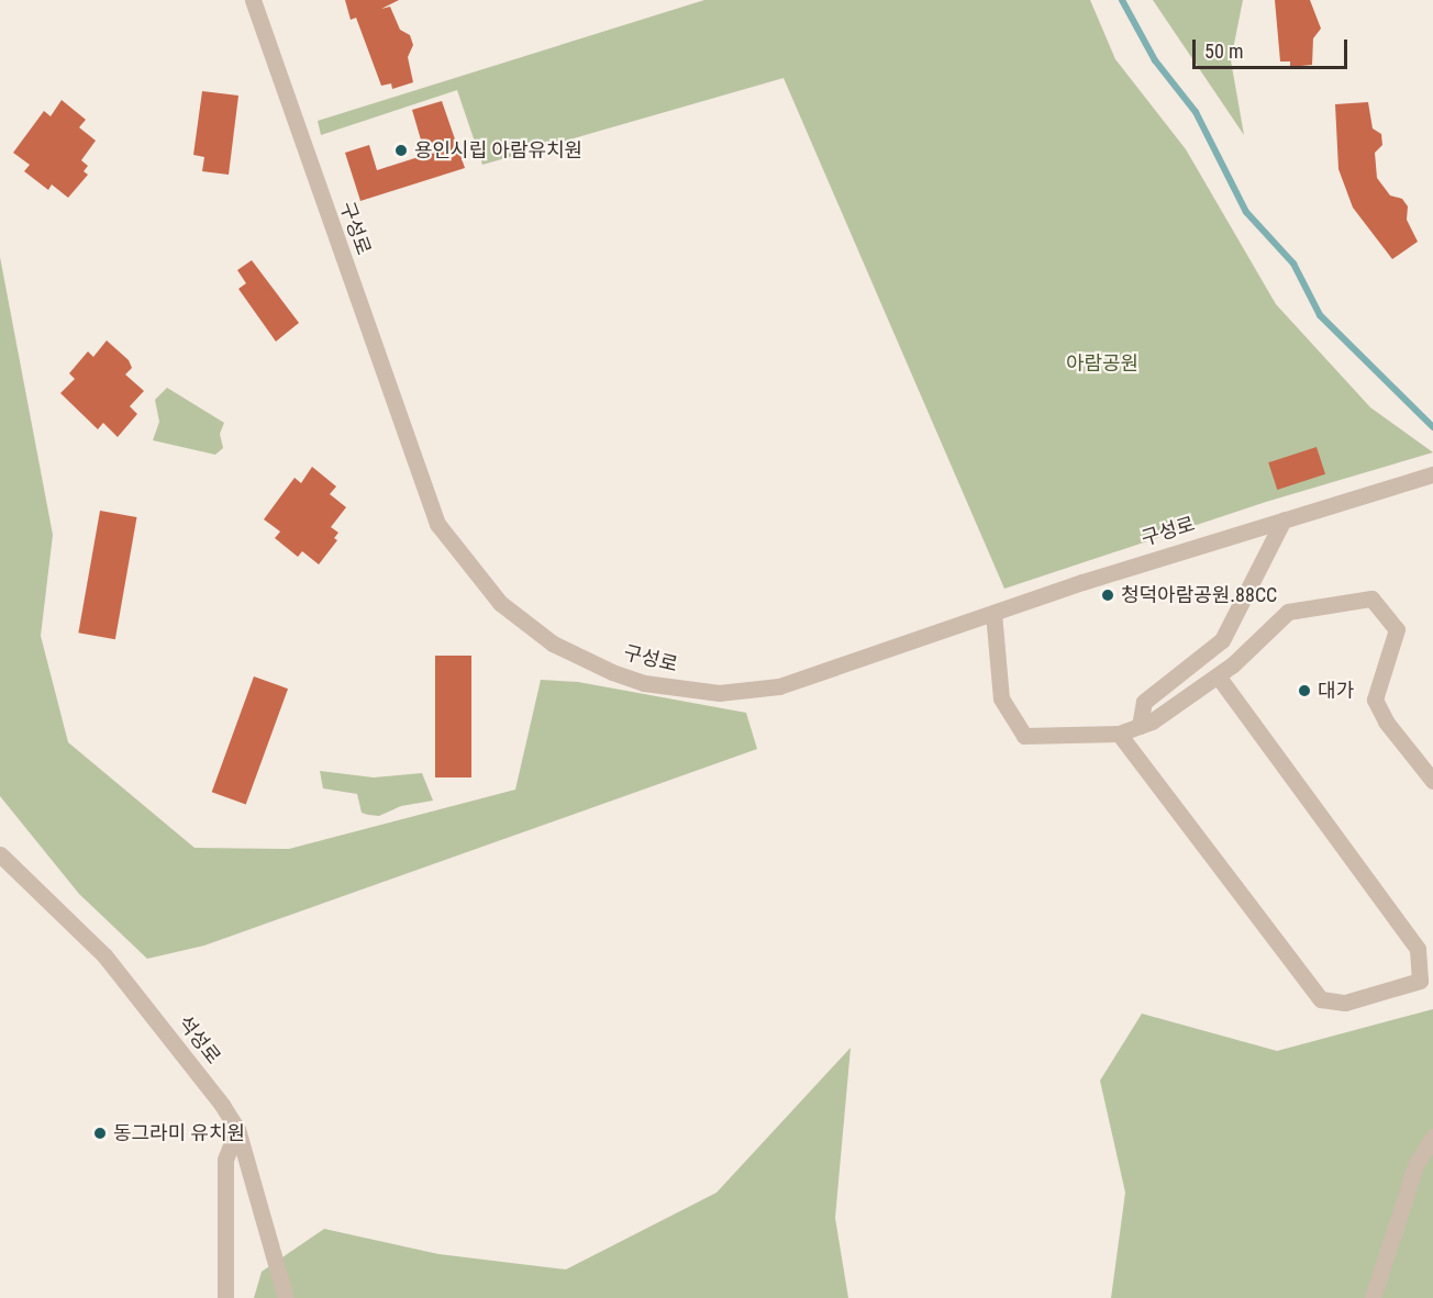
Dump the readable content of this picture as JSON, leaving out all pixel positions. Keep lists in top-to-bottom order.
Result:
{
  "streets": {
    "street": ["구성로", "석성로"]
  },
  "parks": ["아람공원"],
  "places": [
    "용인시립 아람유치원",
    "청덕아람공원.88CC",
    "대가",
    "동그라미 유치원"
  ],
  "scale_bar": "50 m"
}
